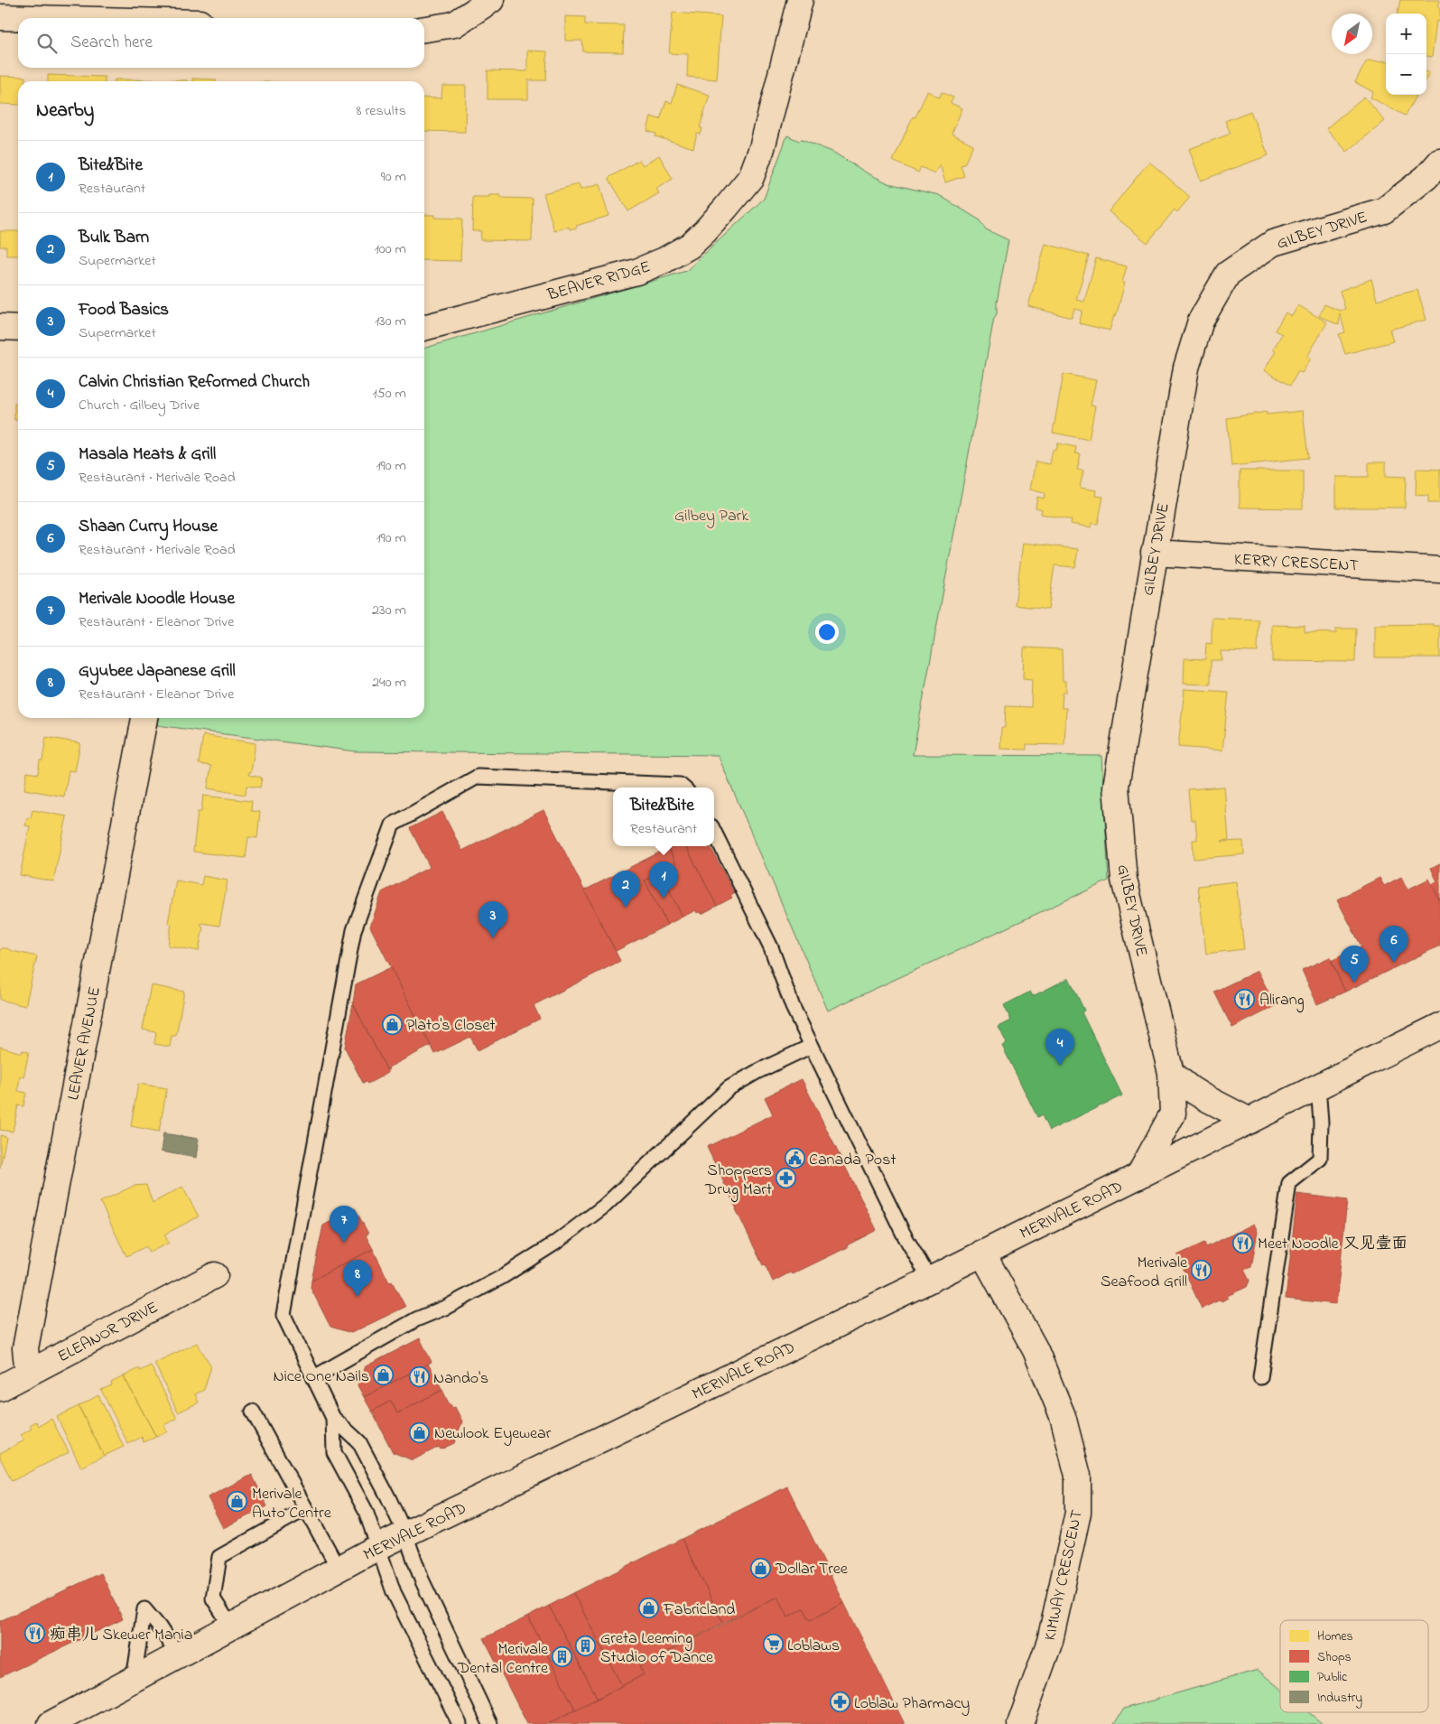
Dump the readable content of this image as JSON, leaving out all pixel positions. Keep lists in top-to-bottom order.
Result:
{
  "streets": {
    "street": [
      "GILBEY DRIVE",
      "BEAVER RIDGE",
      "KERRY CRESCENT",
      "LEAVER AVENUE",
      "MERIVALE ROAD",
      "ELEANOR DRIVE",
      "KIMWAY CRESCENT"
    ]
  },
  "crossings": [
    ["GILBEY DRIVE", "KERRY CRESCENT"],
    ["GILBEY DRIVE", "MERIVALE ROAD"],
    ["LEAVER AVENUE", "ELEANOR DRIVE"],
    ["MERIVALE ROAD", "KIMWAY CRESCENT"]
  ],
  "parks": ["Gilbey Park"],
  "places": {
    "restaurant": [
      "Alirang",
      "Meet Noodle 又见壹面",
      "Merivale Seafood Grill",
      "Nando's",
      "痴串儿 Skewer Mania"
    ],
    "shop": [
      "Plato's Closet",
      "Nice One Nails",
      "Newlook Eyewear",
      "Merivale Auto Centre",
      "Dollar Tree",
      "Fabricland"
    ],
    "public building": ["Canada Post"],
    "pharmacy": ["Shoppers Drug Mart", "Loblaw Pharmacy"],
    "supermarket": ["Loblaws"],
    "building": ["Greta Leeming Studio of Dance", "Merivale Dental Centre"]
  },
  "legend": [
    "Homes",
    "Shops",
    "Public",
    "Industry"
  ],
  "north": "bottom left",
  "page": {
    "map_buttons": ["+", "−"],
    "search": "Search here",
    "heading": ["Nearby", "8 results"],
    "list": [
      {
        "mark": "1",
        "name": "Bite&Bite",
        "note": "Restaurant",
        "value": "90 m"
      },
      {
        "mark": "2",
        "name": "Bulk Barn",
        "note": "Supermarket",
        "value": "100 m"
      },
      {
        "mark": "3",
        "name": "Food Basics",
        "note": "Supermarket",
        "value": "130 m"
      },
      {
        "mark": "4",
        "name": "Calvin Christian Reformed Church",
        "note": "Church · Gilbey Drive",
        "value": "150 m"
      },
      {
        "mark": "5",
        "name": "Masala Meats & Grill",
        "note": "Restaurant · Merivale Road",
        "value": "190 m"
      },
      {
        "mark": "6",
        "name": "Shaan Curry House",
        "note": "Restaurant · Merivale Road",
        "value": "190 m"
      },
      {
        "mark": "7",
        "name": "Merivale Noodle House",
        "note": "Restaurant · Eleanor Drive",
        "value": "230 m"
      },
      {
        "mark": "8",
        "name": "Gyubee Japanese Grill",
        "note": "Restaurant · Eleanor Drive",
        "value": "240 m"
      }
    ],
    "popup": ["Bite&Bite", "Restaurant"],
    "pins": [
      "1",
      "2",
      "3",
      "6",
      "5",
      "4",
      "7",
      "8"
    ]
  }
}
